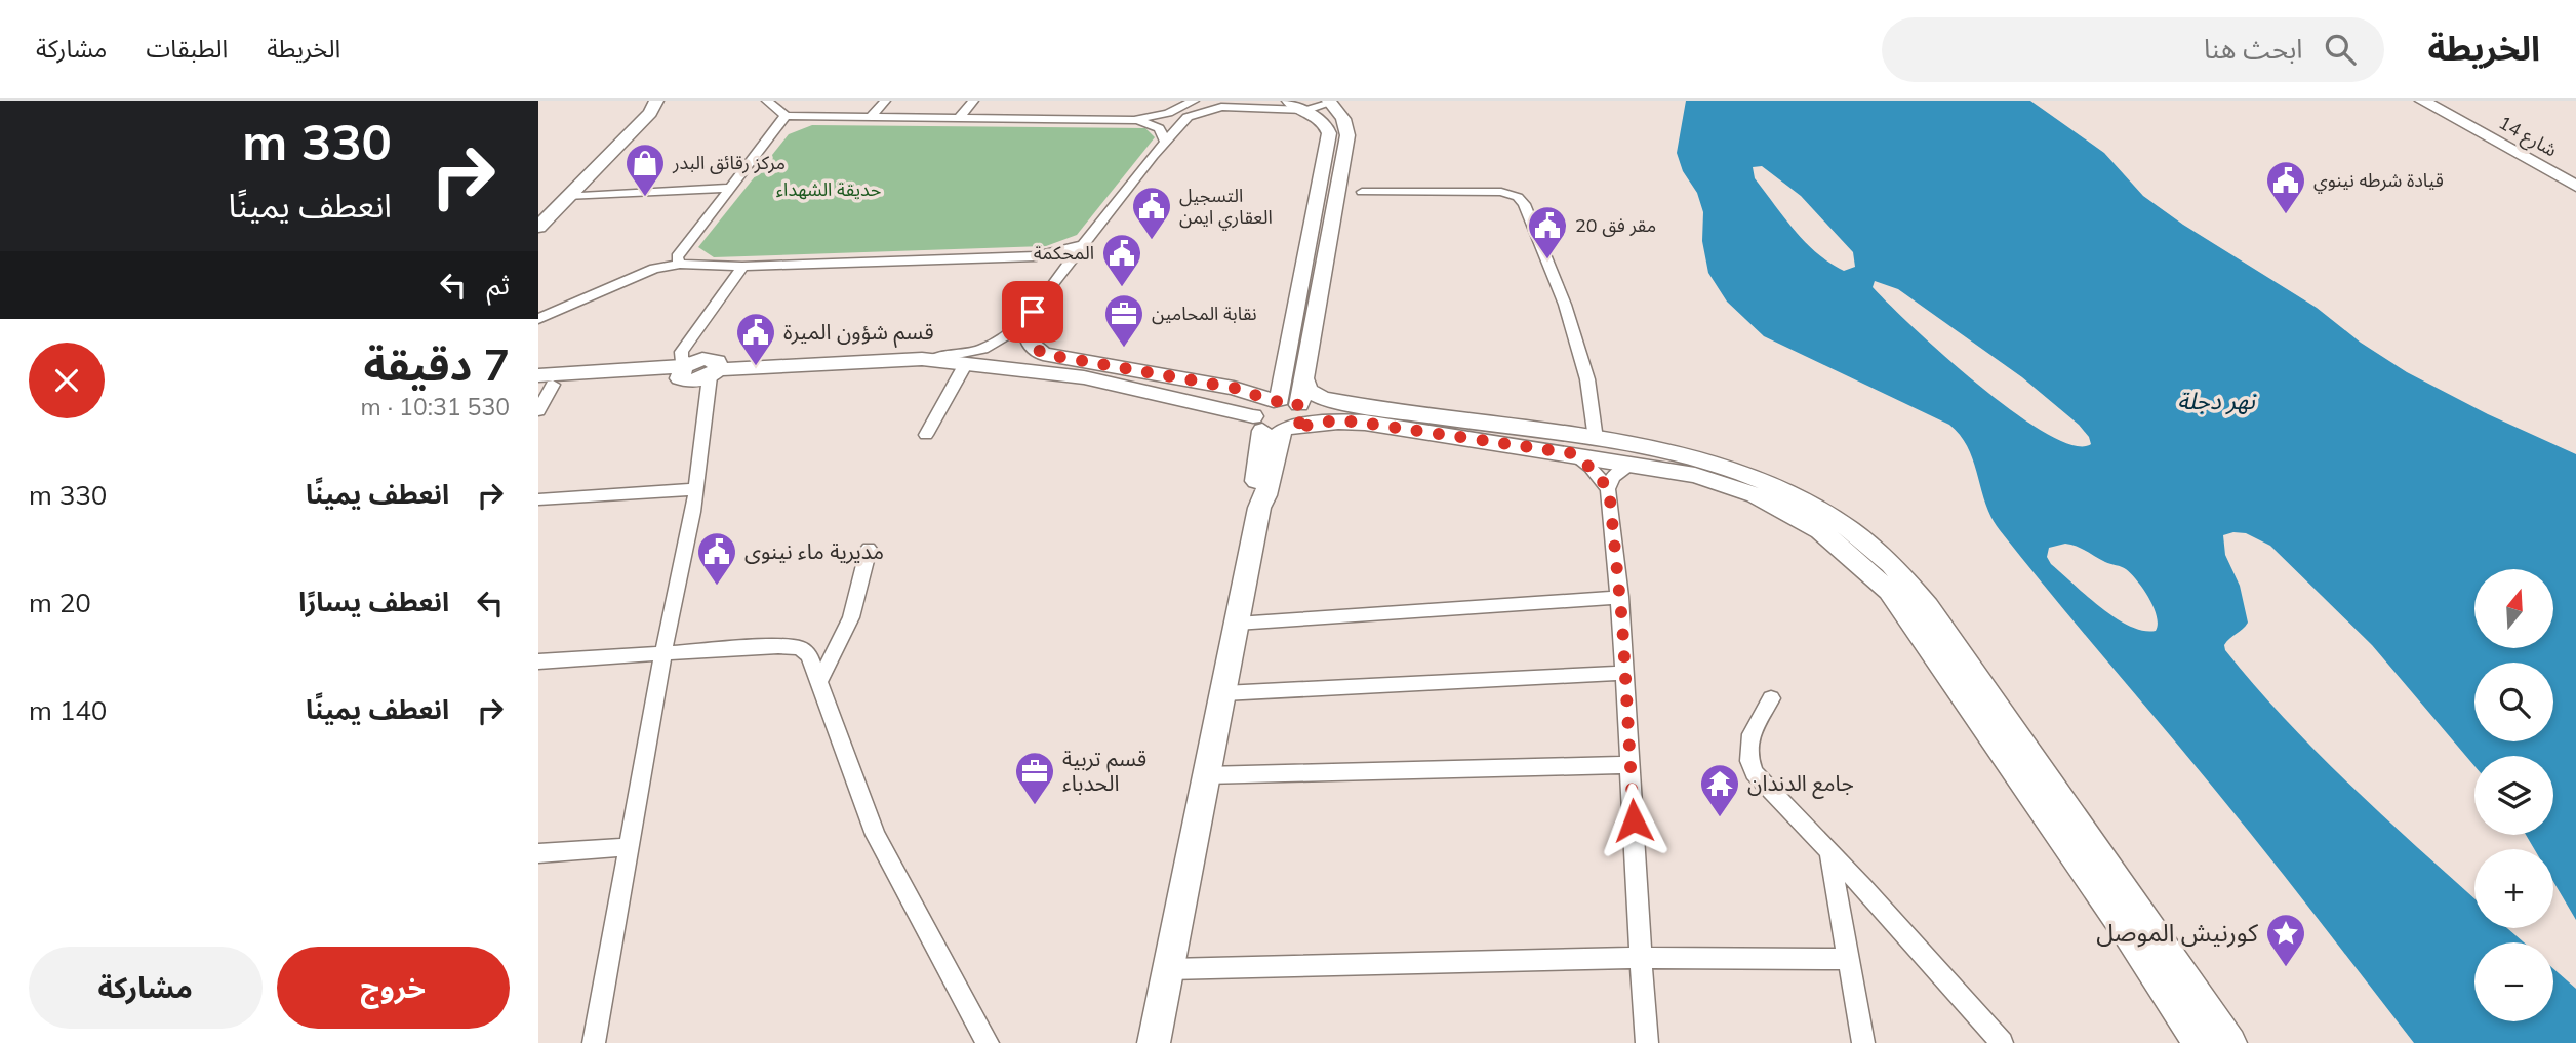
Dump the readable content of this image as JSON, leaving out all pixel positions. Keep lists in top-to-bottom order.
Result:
{
  "streets": {
    "street": ["شارع 14"]
  },
  "water": ["نهر دجلة"],
  "parks": ["حديقة الشهداء"],
  "places": {
    "shop": ["مركز رقائق البدر"],
    "public building": [
      "قيادة شرطه نينوي",
      "التسجيل العقاري ايمن",
      "مقر فق 20",
      "المحكمة",
      "قسم شؤون الميرة",
      "مديرية ماء نينوى"
    ],
    "office": ["نقابة المحامين", "قسم تربية الحدباء"],
    "temple": ["جامع الدندان"],
    "place": ["كورنيش الموصل"]
  },
  "north": "top",
  "page": {
    "header": "الخريطة",
    "search": "ابحث هنا",
    "nav": ["الخريطة", "الطبقات", "مشاركة"],
    "turn": ["330 m", "انعطف يمينًا"],
    "then": "ثم",
    "heading": ["7 دقيقة", "530 m · 10:31"],
    "list": [
      {
        "name": "انعطف يمينًا",
        "value": "330 m"
      },
      {
        "name": "انعطف يسارًا",
        "value": "20 m"
      },
      {
        "name": "انعطف يمينًا",
        "value": "140 m"
      }
    ],
    "map_buttons": ["+", "−"],
    "buttons": ["خروج", "مشاركة"]
  }
}
